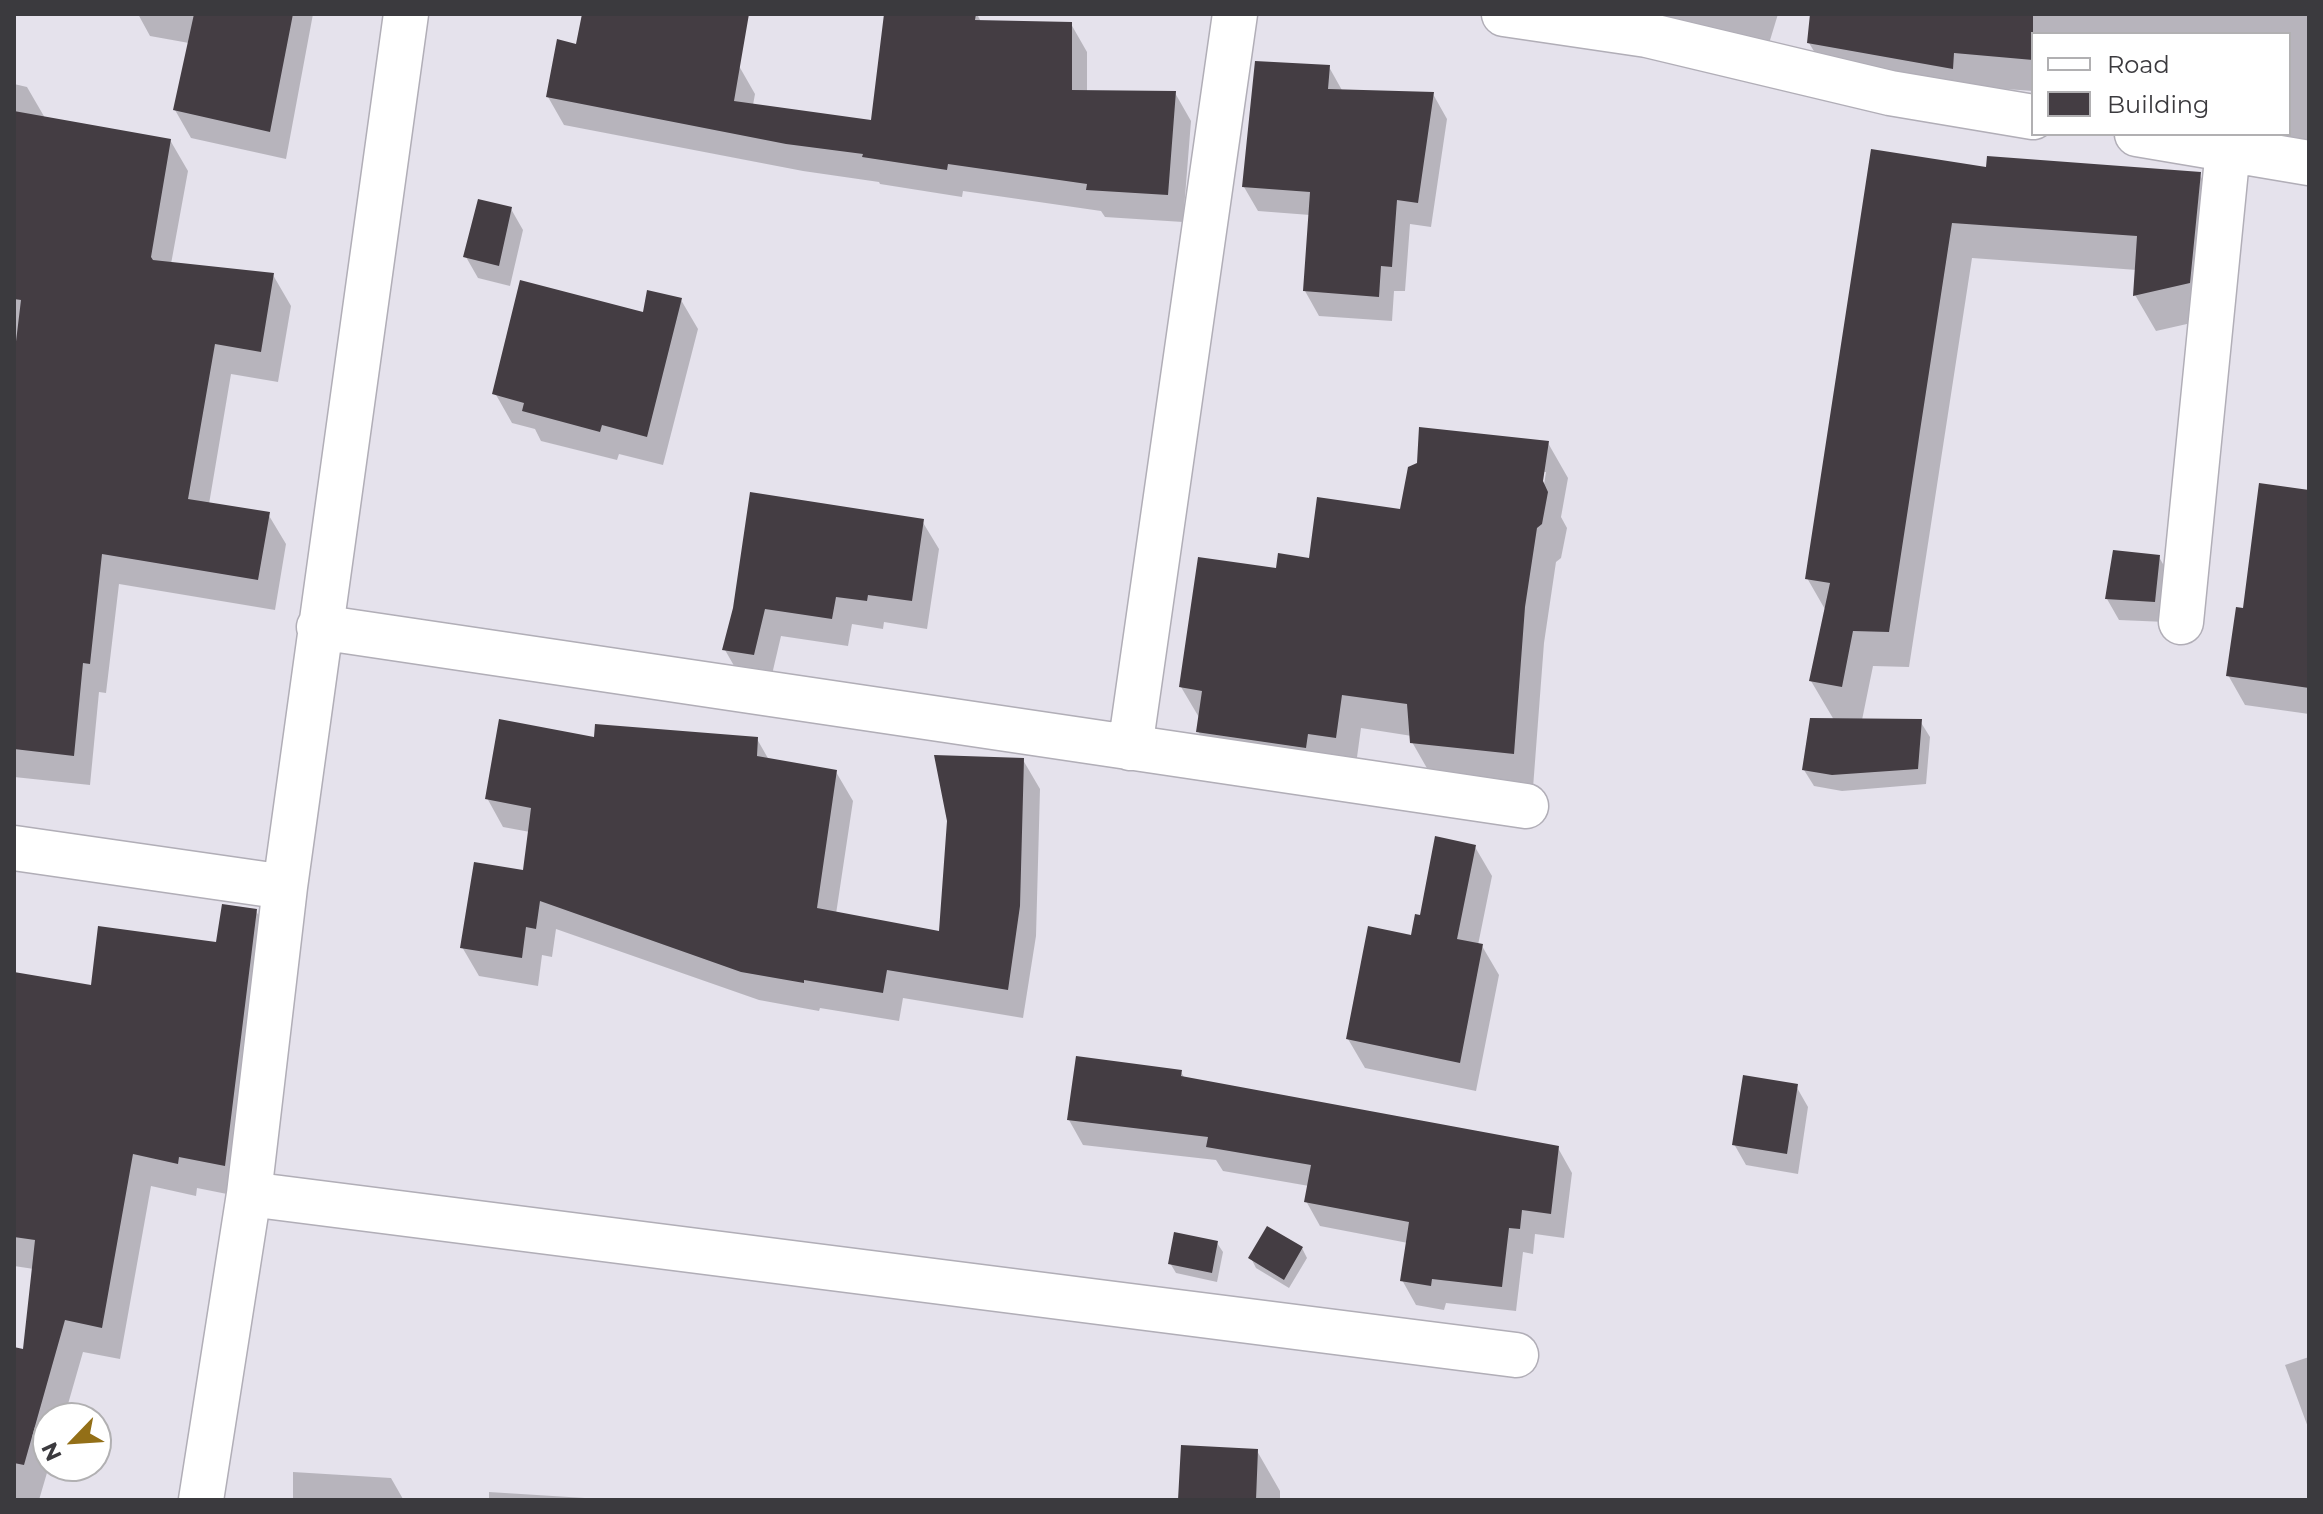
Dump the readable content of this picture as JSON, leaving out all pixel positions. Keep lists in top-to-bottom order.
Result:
{
  "legend": ["Road", "Building"],
  "north": "bottom left"
}
